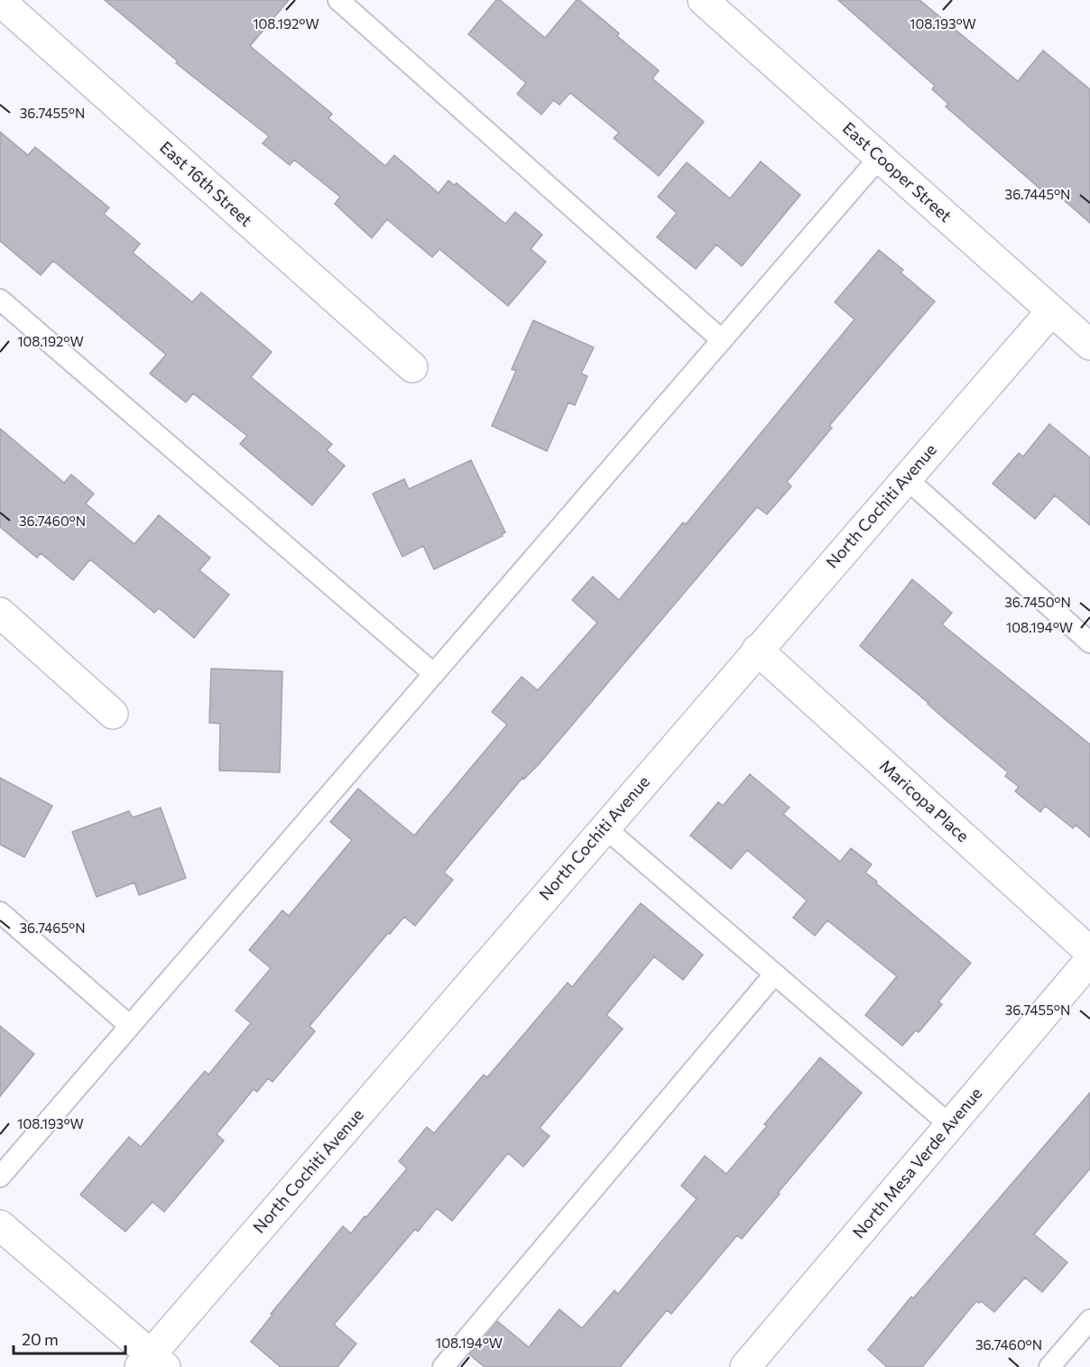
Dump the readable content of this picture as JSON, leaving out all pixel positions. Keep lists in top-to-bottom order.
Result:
{
  "streets": {
    "street": [
      "East Cooper Street",
      "East 16th Street",
      "North Cochiti Avenue",
      "Maricopa Place",
      "North Mesa Verde Avenue"
    ]
  },
  "crossings": [
    ["East Cooper Street", "North Cochiti Avenue"],
    ["North Cochiti Avenue", "Maricopa Place"]
  ],
  "scale_bar": "20 m",
  "coordinates": [
    "108.192°W",
    "108.193°W",
    "36.7455°N",
    "36.7445°N",
    "36.7460°N",
    "36.7450°N",
    "108.194°W",
    "36.7465°N"
  ]
}
